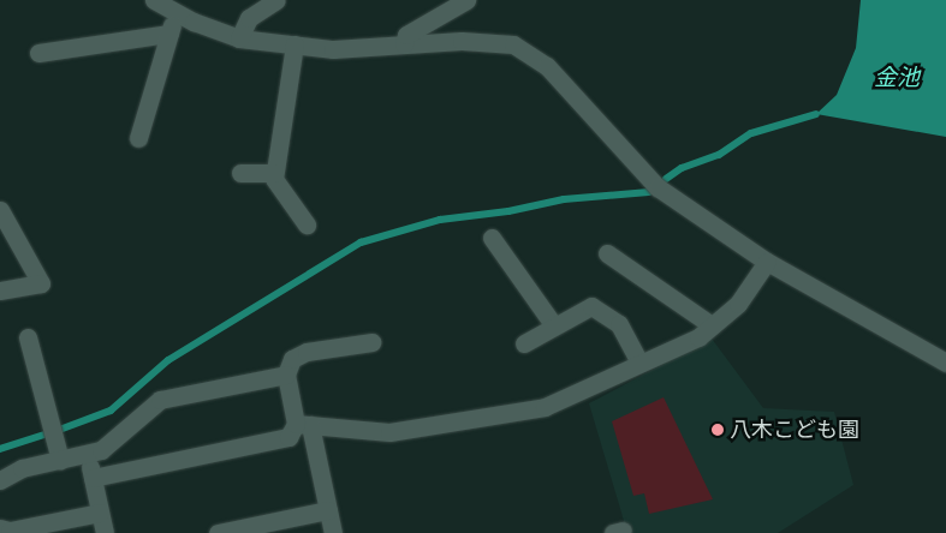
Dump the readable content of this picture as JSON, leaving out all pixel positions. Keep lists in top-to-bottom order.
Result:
{
  "water": ["金池"],
  "places": ["八木こども園"]
}
